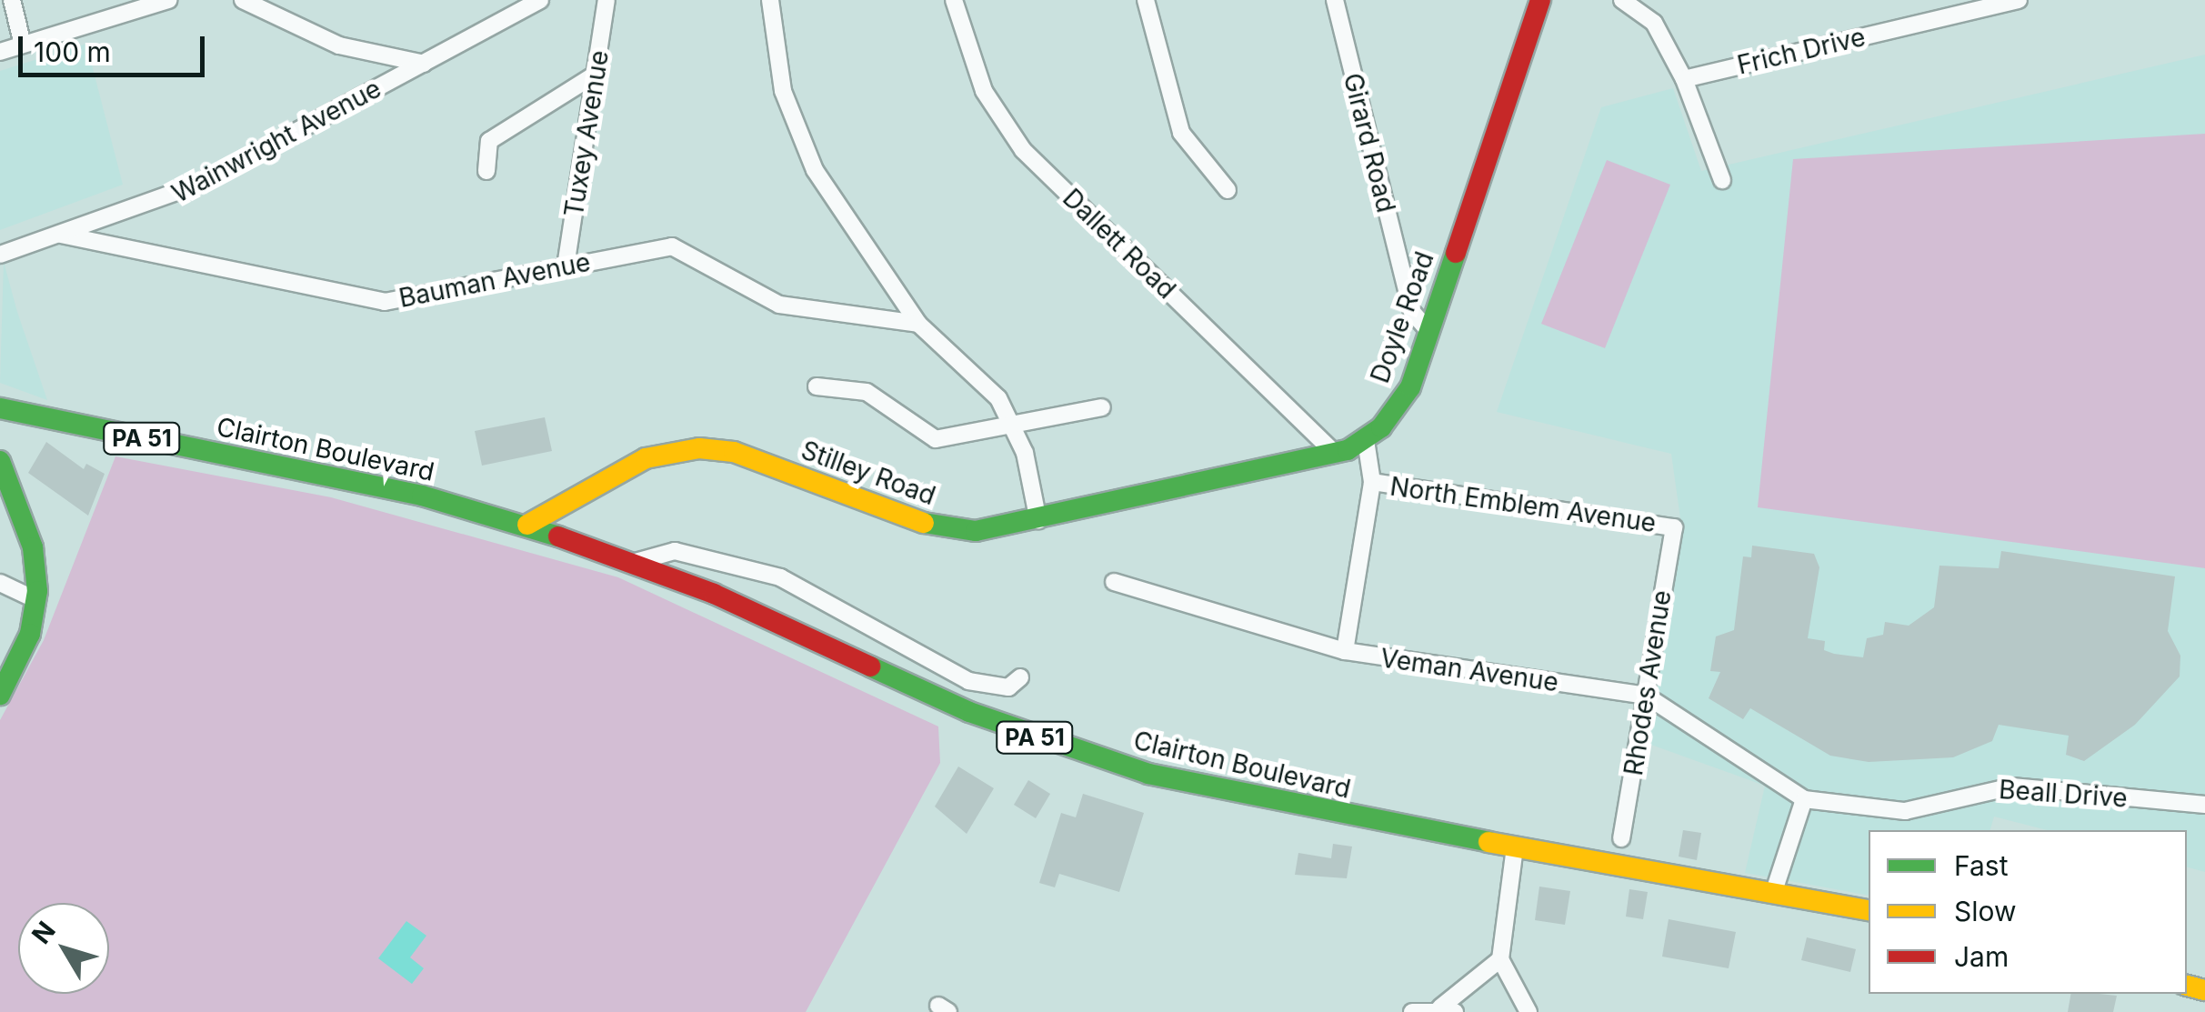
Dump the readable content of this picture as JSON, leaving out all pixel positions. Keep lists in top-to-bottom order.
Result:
{
  "streets": {
    "main road": [
      "Doyle Road",
      "PA 51",
      "Clairton Boulevard",
      "Stilley Road"
    ],
    "street": [
      "Frich Drive",
      "Tuxey Avenue",
      "Wainwright Avenue",
      "Girard Road",
      "Dallett Road",
      "Bauman Avenue",
      "North Emblem Avenue",
      "Veman Avenue",
      "Rhodes Avenue",
      "Beall Drive"
    ]
  },
  "crossings": [
    ["Tuxey Avenue", "Bauman Avenue"],
    ["Wainwright Avenue", "Bauman Avenue"],
    ["Girard Road", "Doyle Road"],
    ["Dallett Road", "Stilley Road"],
    ["Doyle Road", "Stilley Road"],
    ["Clairton Boulevard", "Stilley Road"],
    ["North Emblem Avenue", "Rhodes Avenue"],
    ["Veman Avenue", "Rhodes Avenue"],
    ["Veman Avenue", "Beall Drive"]
  ],
  "legend": ["Fast", "Slow", "Jam"],
  "scale_bar": "100 m",
  "north": "top left"
}
